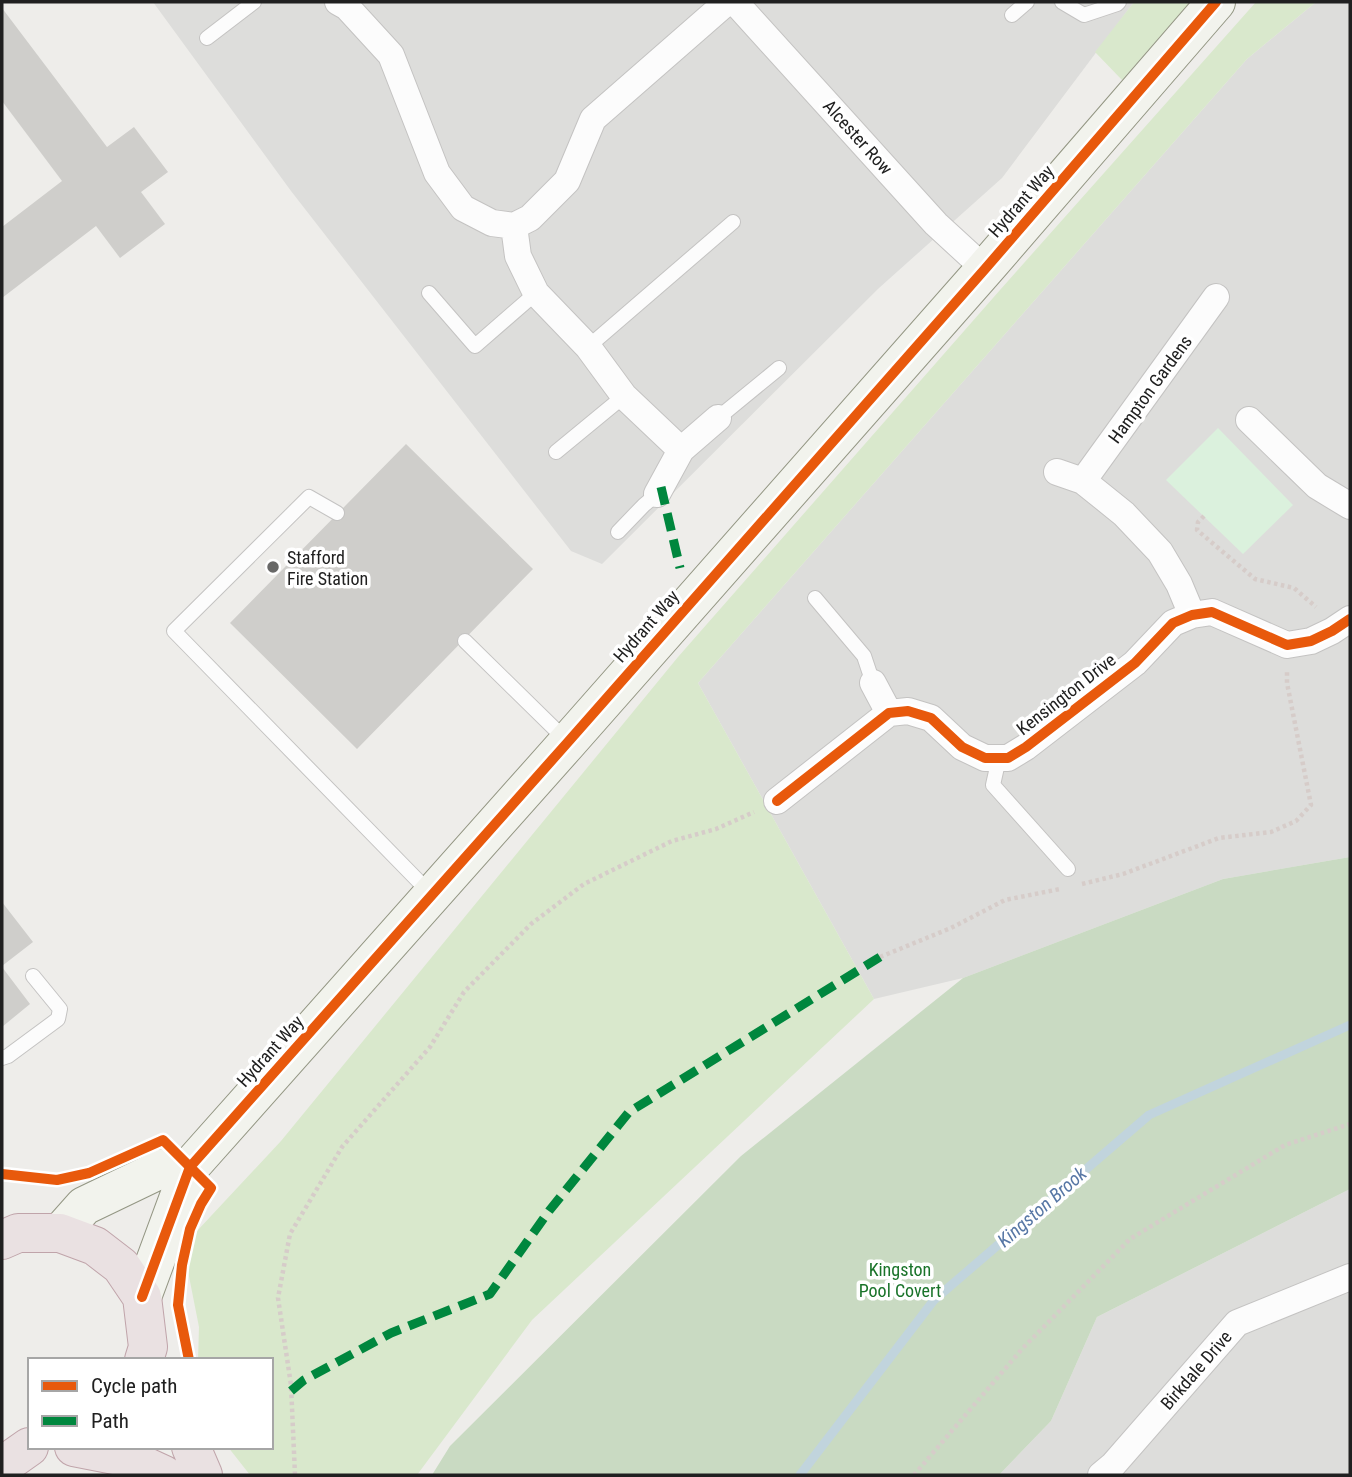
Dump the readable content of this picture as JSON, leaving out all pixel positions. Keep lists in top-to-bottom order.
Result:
{
  "streets": {
    "street": [
      "Alcester Row",
      "Hydrant Way",
      "Hampton Gardens",
      "Kensington Drive",
      "Birkdale Drive"
    ]
  },
  "crossings": [
    ["Alcester Row", "Hydrant Way"]
  ],
  "water": ["Kingston Brook"],
  "parks": ["Kingston Pool Covert"],
  "places": ["Stafford Fire Station"],
  "legend": ["Cycle path", "Path"]
}
